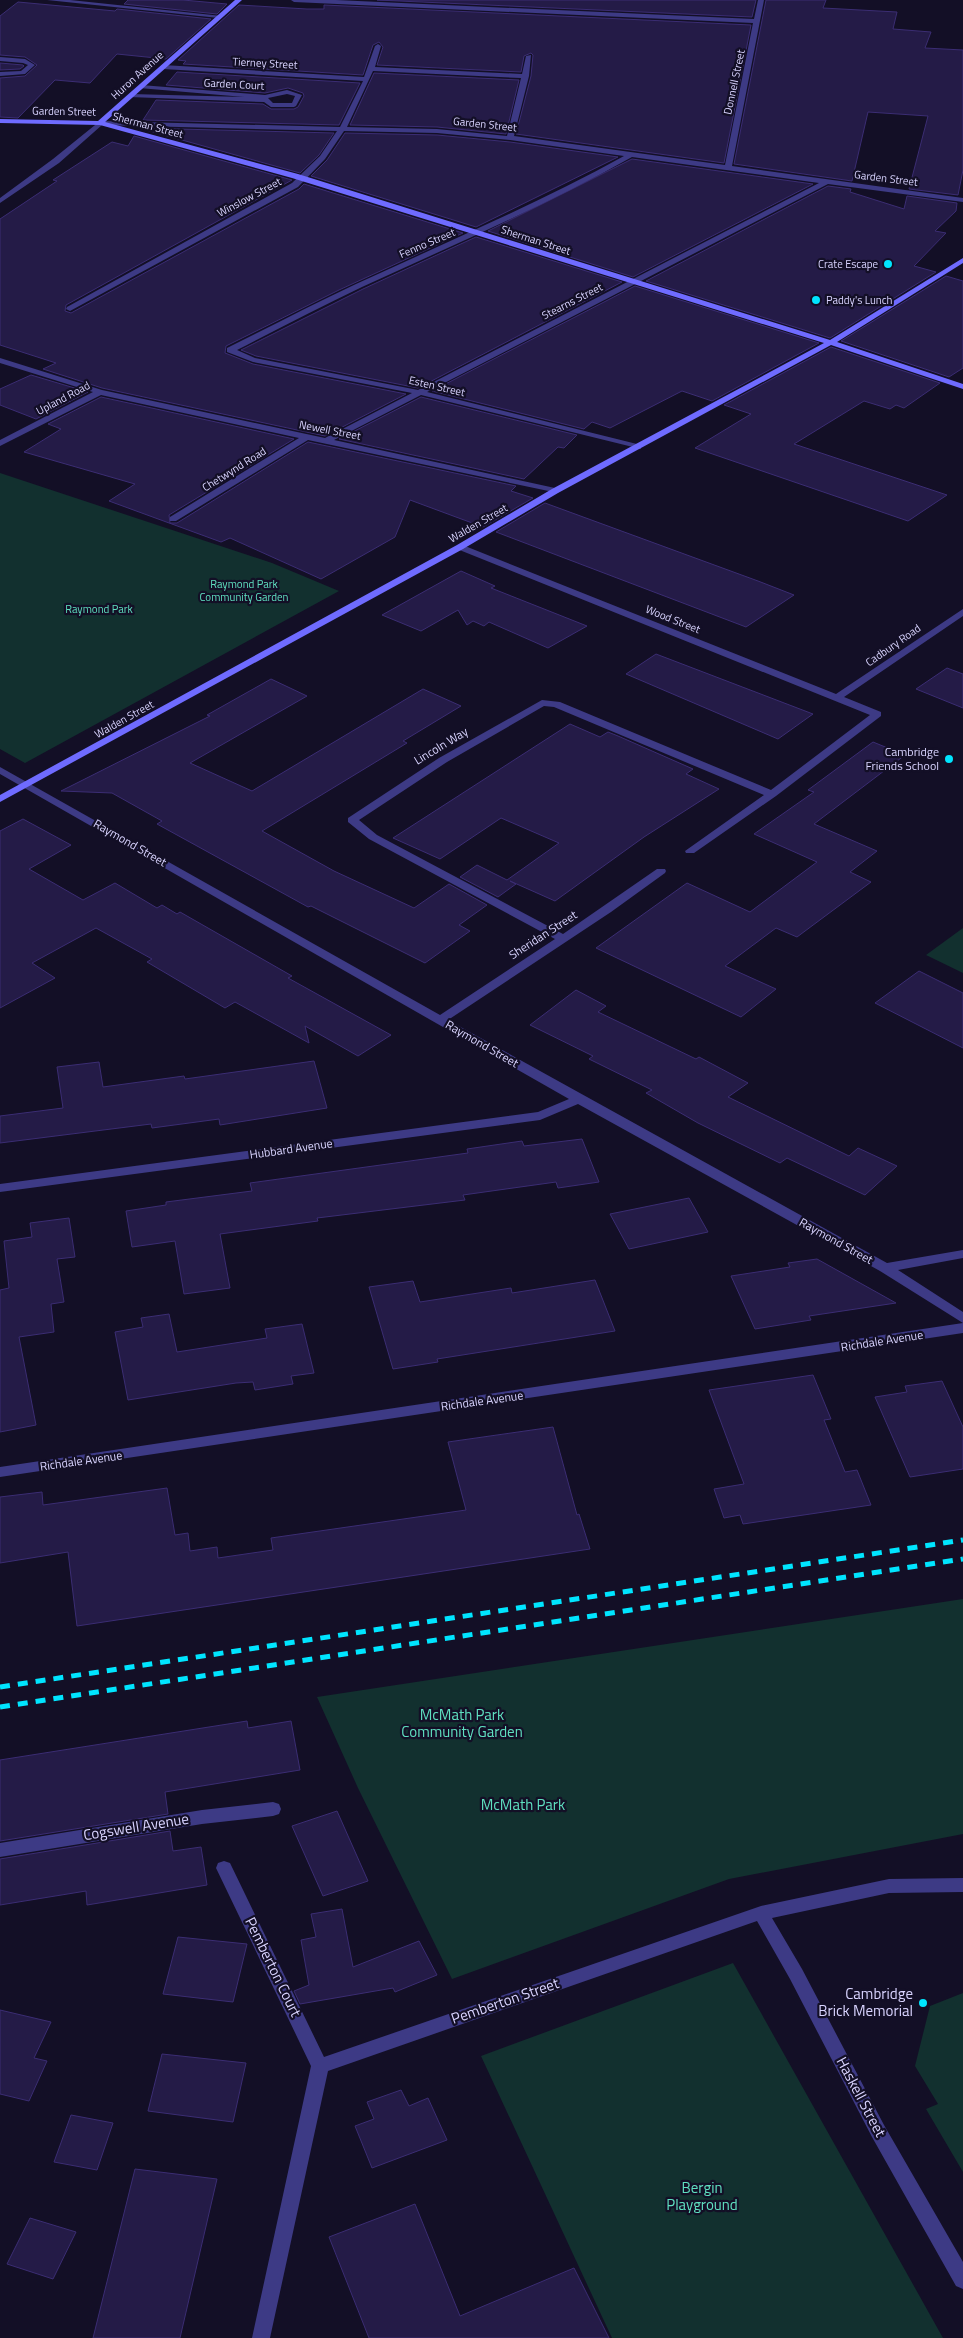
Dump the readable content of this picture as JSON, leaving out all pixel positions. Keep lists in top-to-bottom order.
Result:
{
  "streets": {
    "street": [
      "Tierney Street",
      "Huron Avenue",
      "Donnell Street",
      "Garden Court",
      "Garden Street",
      "Sherman Street",
      "Winslow Street",
      "Fenno Street",
      "Stearns Street",
      "Esten Street",
      "Upland Road",
      "Newell Street",
      "Chetwynd Road",
      "Walden Street",
      "Wood Street",
      "Cadbury Road",
      "Lincoln Way",
      "Raymond Street",
      "Sheridan Street",
      "Hubbard Avenue",
      "Richdale Avenue",
      "Cogswell Avenue",
      "Pemberton Court",
      "Pemberton Street",
      "Haskell Street"
    ]
  },
  "crossings": [
    ["Tierney Street", "Huron Avenue"],
    ["Tierney Street", "Winslow Street"],
    ["Huron Avenue", "Garden Court"],
    ["Huron Avenue", "Garden Street"],
    ["Huron Avenue", "Sherman Street"],
    ["Donnell Street", "Garden Street"],
    ["Garden Street", "Sherman Street"],
    ["Garden Street", "Winslow Street"],
    ["Garden Street", "Fenno Street"],
    ["Garden Street", "Stearns Street"],
    ["Sherman Street", "Winslow Street"],
    ["Sherman Street", "Fenno Street"],
    ["Sherman Street", "Stearns Street"],
    ["Sherman Street", "Walden Street"],
    ["Fenno Street", "Esten Street"],
    ["Stearns Street", "Esten Street"],
    ["Stearns Street", "Newell Street"],
    ["Esten Street", "Walden Street"],
    ["Upland Road", "Newell Street"],
    ["Newell Street", "Chetwynd Road"],
    ["Newell Street", "Walden Street"],
    ["Walden Street", "Wood Street"],
    ["Walden Street", "Raymond Street"],
    ["Wood Street", "Cadbury Road"],
    ["Wood Street", "Lincoln Way"],
    ["Lincoln Way", "Sheridan Street"],
    ["Raymond Street", "Sheridan Street"],
    ["Raymond Street", "Hubbard Avenue"],
    ["Pemberton Court", "Pemberton Street"],
    ["Pemberton Street", "Haskell Street"]
  ],
  "parks": [
    "Raymond Park Community Garden",
    "Raymond Park",
    "McMath Park Community Garden",
    "McMath Park",
    "Bergin Playground"
  ],
  "places": [
    "Crate Escape",
    "Paddy's Lunch",
    "Cambridge Friends School",
    "Cambridge Brick Memorial"
  ]
}
